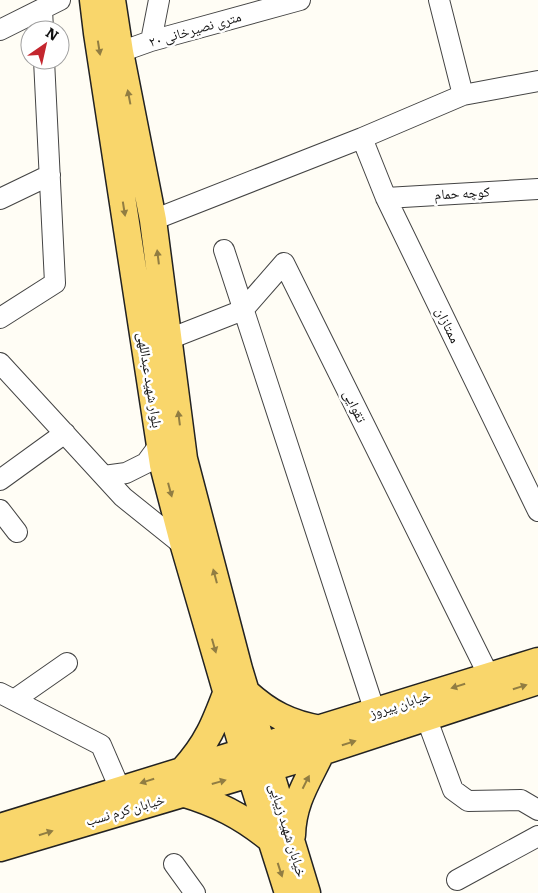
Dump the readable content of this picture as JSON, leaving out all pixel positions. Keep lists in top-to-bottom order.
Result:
{
  "streets": {
    "main road": [
      "بلوار شهید عبداللهی",
      "خیابان پیروز",
      "خیابان کرم نسب",
      "خیابان شهید زیبایی"
    ],
    "street": [
      "۲۰ متری نصیرخانی",
      "کوچه حمام",
      "ممتازان",
      "تقوایی"
    ]
  },
  "crossings": [
    ["۲۰ متری نصیرخانی", "بلوار شهید عبداللهی"],
    ["کوچه حمام", "ممتازان"],
    ["بلوار شهید عبداللهی", "تقوایی"],
    ["بلوار شهید عبداللهی", "خیابان پیروز"],
    ["بلوار شهید عبداللهی", "خیابان کرم نسب"],
    ["بلوار شهید عبداللهی", "خیابان شهید زیبایی"],
    ["تقوایی", "خیابان پیروز"],
    ["خیابان پیروز", "خیابان کرم نسب"],
    ["خیابان پیروز", "خیابان شهید زیبایی"],
    ["خیابان کرم نسب", "خیابان شهید زیبایی"]
  ],
  "north": "top right"
}
